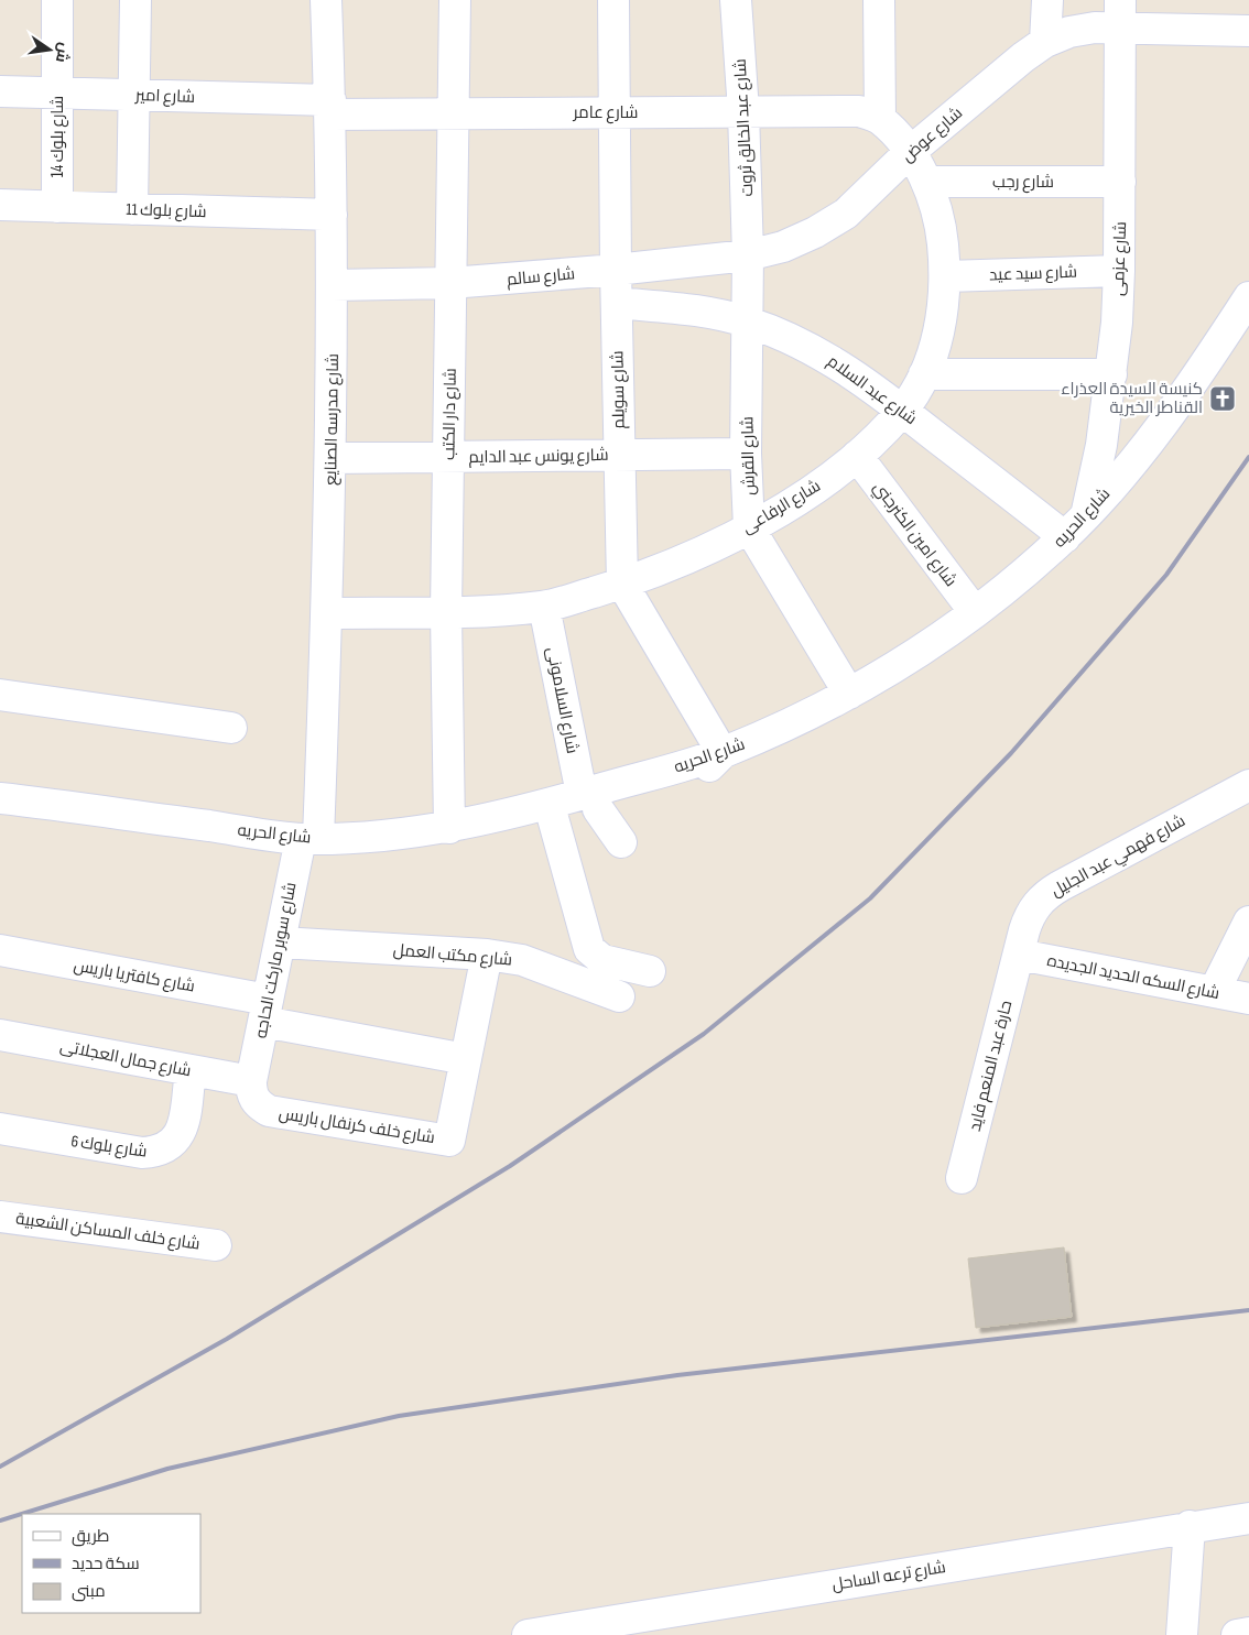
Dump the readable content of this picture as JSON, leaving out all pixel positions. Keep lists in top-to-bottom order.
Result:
{
  "streets": {
    "street": [
      "شارع امير",
      "شارع عامر",
      "شارع عبد الخالق ثروت",
      "شارع عوض",
      "شارع بلوك 14",
      "شارع رجب",
      "شارع بلوك 11",
      "شارع عزمى",
      "شارع سيد عيد",
      "شارع سالم",
      "شارع سويلم",
      "شارع عبد السلام",
      "شارع دار الكتب",
      "شارع مدرسه الصنايع",
      "شارع يونس عبد الدايم",
      "شارع القرش",
      "شارع الرفاعى",
      "شارع الحريه",
      "شارع امين الكنرجني",
      "شارع السلامونى",
      "شارع فهمي عبد الجليل",
      "شارع مكتب العمل",
      "شارع سوبر ماركت الحاجه",
      "شارع كافتريا باريس",
      "شارع السكه الحديد الجديده",
      "شارع جمال العجلاتى",
      "حارة عبد المنعم فايد",
      "شارع خلف كرنفال باريس",
      "شارع بلوك 6",
      "شارع خلف المساكن الشعبية",
      "شارع ترعه الساحل"
    ]
  },
  "crossings": [
    ["شارع امير", "شارع عامر"],
    ["شارع امير", "شارع بلوك 14"],
    ["شارع امير", "شارع مدرسه الصنايع"],
    ["شارع عامر", "شارع عبد الخالق ثروت"],
    ["شارع عامر", "شارع سويلم"],
    ["شارع عامر", "شارع دار الكتب"],
    ["شارع عامر", "شارع مدرسه الصنايع"],
    ["شارع عامر", "شارع الرفاعى"],
    ["شارع عبد الخالق ثروت", "شارع عوض"],
    ["شارع عبد الخالق ثروت", "شارع سالم"],
    ["شارع عبد الخالق ثروت", "شارع القرش"],
    ["شارع عوض", "شارع عزمى"],
    ["شارع عوض", "شارع سالم"],
    ["شارع عوض", "شارع القرش"],
    ["شارع عوض", "شارع الرفاعى"],
    ["شارع بلوك 14", "شارع بلوك 11"],
    ["شارع رجب", "شارع عزمى"],
    ["شارع رجب", "شارع الرفاعى"],
    ["شارع بلوك 11", "شارع مدرسه الصنايع"],
    ["شارع عزمى", "شارع سيد عيد"],
    ["شارع عزمى", "شارع الحريه"],
    ["شارع سيد عيد", "شارع الرفاعى"],
    ["شارع سالم", "شارع سويلم"],
    ["شارع سالم", "شارع دار الكتب"],
    ["شارع سالم", "شارع مدرسه الصنايع"],
    ["شارع سالم", "شارع القرش"],
    ["شارع سويلم", "شارع عبد السلام"],
    ["شارع سويلم", "شارع يونس عبد الدايم"],
    ["شارع سويلم", "شارع الرفاعى"],
    ["شارع سويلم", "شارع الحريه"],
    ["شارع عبد السلام", "شارع القرش"],
    ["شارع عبد السلام", "شارع الرفاعى"],
    ["شارع عبد السلام", "شارع الحريه"],
    ["شارع دار الكتب", "شارع يونس عبد الدايم"],
    ["شارع دار الكتب", "شارع الرفاعى"],
    ["شارع دار الكتب", "شارع الحريه"],
    ["شارع مدرسه الصنايع", "شارع يونس عبد الدايم"],
    ["شارع مدرسه الصنايع", "شارع الرفاعى"],
    ["شارع مدرسه الصنايع", "شارع الحريه"],
    ["شارع مدرسه الصنايع", "شارع سوبر ماركت الحاجه"],
    ["شارع يونس عبد الدايم", "شارع القرش"],
    ["شارع القرش", "شارع الرفاعى"],
    ["شارع القرش", "شارع الحريه"],
    ["شارع الرفاعى", "شارع امين الكنرجني"],
    ["شارع الرفاعى", "شارع السلامونى"],
    ["شارع الحريه", "شارع امين الكنرجني"],
    ["شارع الحريه", "شارع السلامونى"],
    ["شارع الحريه", "شارع سوبر ماركت الحاجه"],
    ["شارع فهمي عبد الجليل", "شارع السكه الحديد الجديده"],
    ["شارع فهمي عبد الجليل", "حارة عبد المنعم فايد"],
    ["شارع مكتب العمل", "شارع سوبر ماركت الحاجه"],
    ["شارع سوبر ماركت الحاجه", "شارع كافتريا باريس"],
    ["شارع سوبر ماركت الحاجه", "شارع جمال العجلاتى"],
    ["شارع سوبر ماركت الحاجه", "شارع خلف كرنفال باريس"],
    ["شارع كافتريا باريس", "شارع خلف كرنفال باريس"],
    ["شارع السكه الحديد الجديده", "حارة عبد المنعم فايد"],
    ["شارع جمال العجلاتى", "شارع خلف كرنفال باريس"],
    ["شارع جمال العجلاتى", "شارع بلوك 6"]
  ],
  "places": {
    "church": ["كنيسة السيدة العذراء القناطر الخيرية"]
  },
  "legend": ["طريق", "سكة حديد", "مبنى"],
  "north": "right"
}
